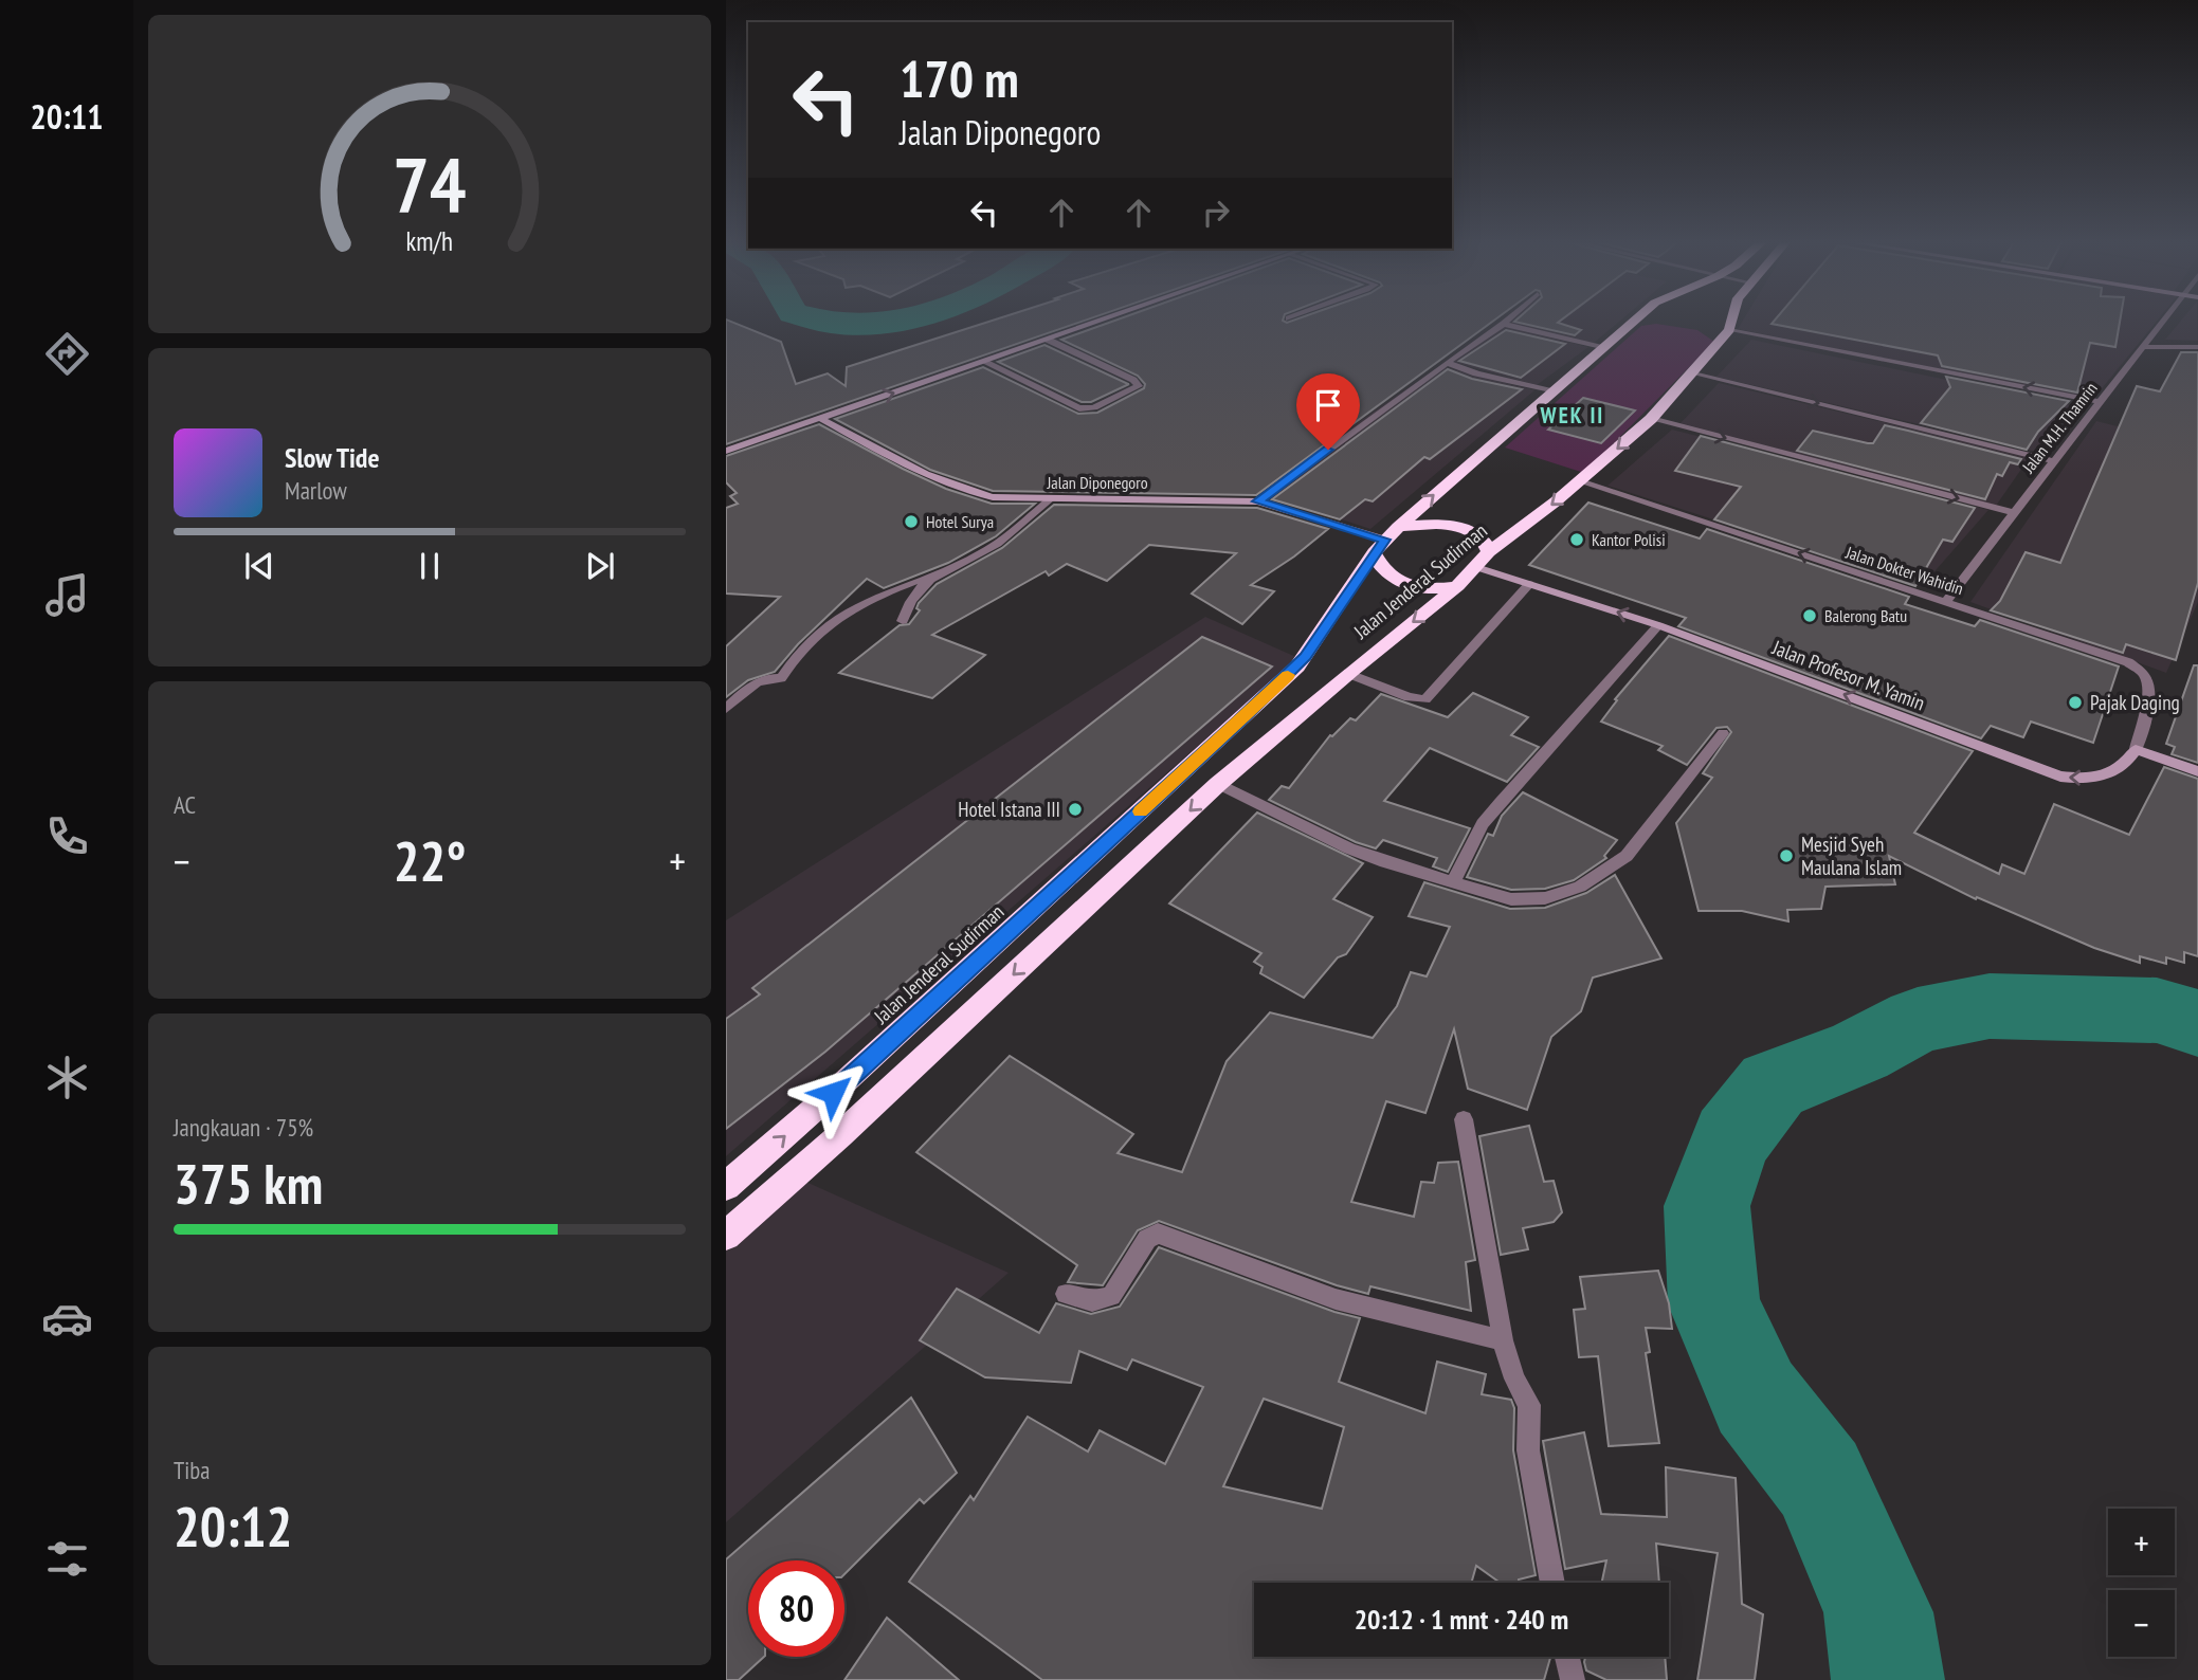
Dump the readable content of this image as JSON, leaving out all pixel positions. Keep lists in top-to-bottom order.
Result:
{
  "streets": {
    "highway": ["Jalan Jenderal Sudirman"],
    "street": [
      "Jalan M.H. Thamrin",
      "Jalan Diponegoro",
      "Jalan Dokter Wahidin",
      "Jalan Profesor M. Yamin"
    ]
  },
  "crossings": [
    ["Jalan M.H. Thamrin", "Jalan Dokter Wahidin"],
    ["Jalan Diponegoro", "Jalan Jenderal Sudirman"],
    ["Jalan Diponegoro", "Jalan Profesor M. Yamin"],
    ["Jalan Dokter Wahidin", "Jalan Jenderal Sudirman"],
    ["Jalan Dokter Wahidin", "Jalan Profesor M. Yamin"],
    ["Jalan Jenderal Sudirman", "Jalan Profesor M. Yamin"]
  ],
  "one_way": ["Jalan Profesor M. Yamin"],
  "districts": ["WEK II"],
  "places": [
    "Hotel Surya",
    "Kantor Polisi",
    "Balerong Batu",
    "Pajak Daging",
    "Hotel Istana III",
    "Mesjid Syeh Maulana Islam"
  ],
  "page": {
    "tabs": "20:11",
    "turn": ["170 m", "Jalan Diponegoro"],
    "song": ["Slow Tide", "Marlow"],
    "tile": [
      "AC",
      ["Jangkauan · 75%", "375 km"],
      ["Tiba", "20:12"]
    ],
    "heat": ["−", "22°", "+"],
    "map_buttons": ["+", "−"],
    "limit": "80",
    "trip": "20:12 · 1 mnt · 240 m",
    "gauge": ["74", "km/h"]
  }
}
